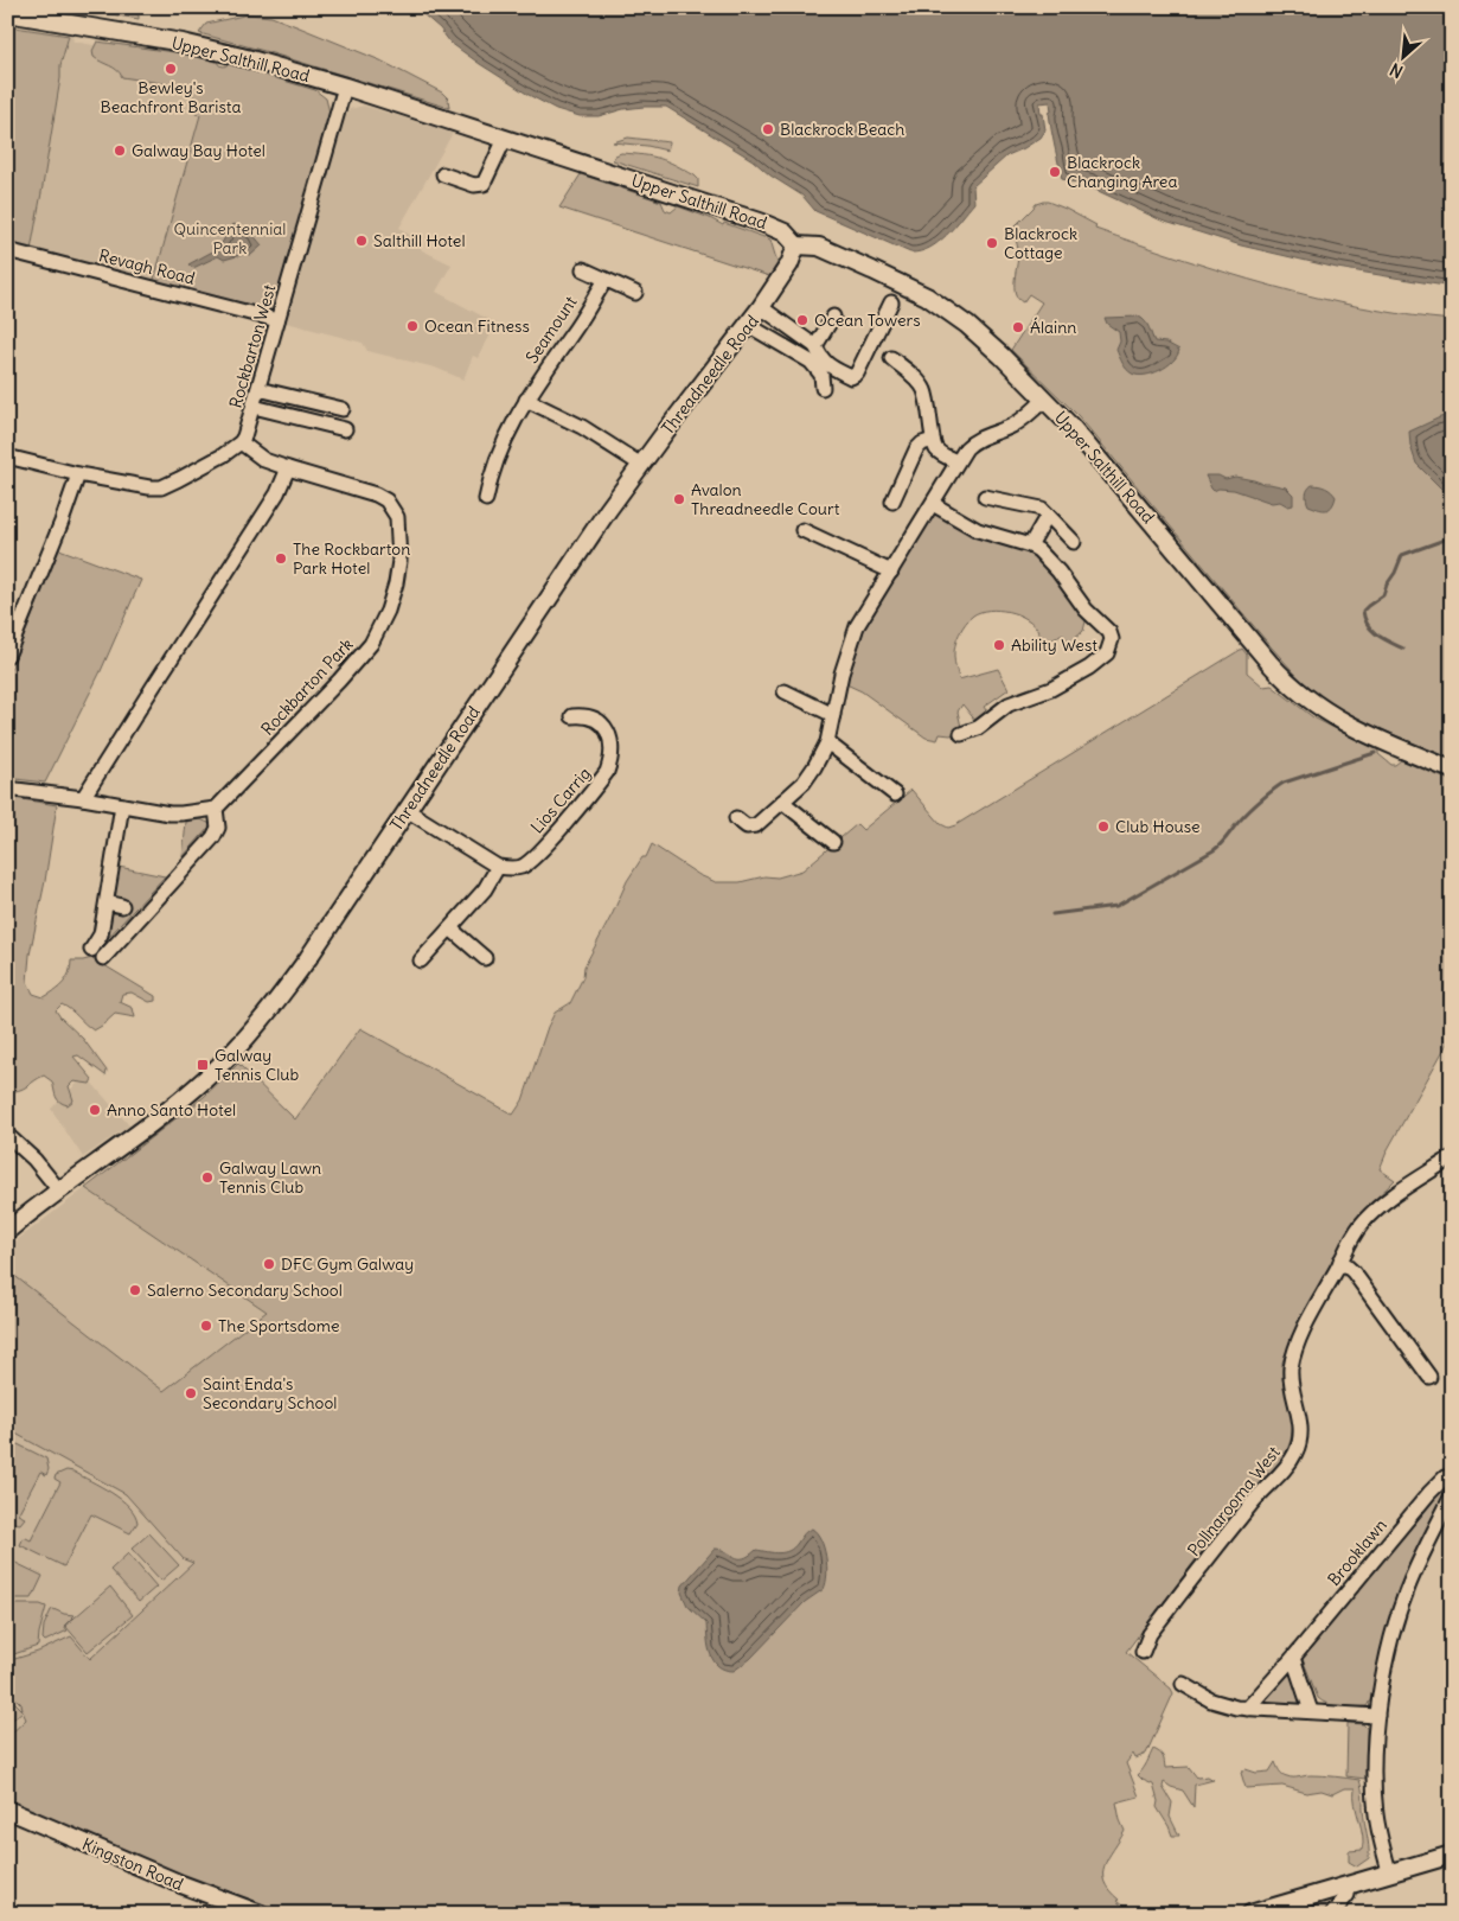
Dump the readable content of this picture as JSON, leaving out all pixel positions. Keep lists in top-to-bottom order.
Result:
{
  "streets": {
    "main road": ["Upper Salthill Road", "Threadneedle Road", "Kingston Road"],
    "street": [
      "Revagh Road",
      "Seamount",
      "Rockbarton West",
      "Rockbarton Park",
      "Lios Carrig",
      "Pollnarooma West",
      "Brooklawn"
    ]
  },
  "crossings": [
    ["Upper Salthill Road", "Rockbarton West"],
    ["Upper Salthill Road", "Threadneedle Road"],
    ["Revagh Road", "Rockbarton West"],
    ["Rockbarton West", "Rockbarton Park"]
  ],
  "parks": ["Quincentennial Park"],
  "places": {
    "other": [
      "Bewley's Beachfront Barista",
      "Blackrock Beach",
      "Galway Bay Hotel",
      "Blackrock Changing Area",
      "Salthill Hotel",
      "Blackrock Cottage",
      "Ocean Towers",
      "Ocean Fitness",
      "Álainn",
      "Avalon Threadneedle Court",
      "The Rockbarton Park Hotel",
      "Ability West",
      "Club House",
      "Anno Santo Hotel",
      "Galway Lawn Tennis Club",
      "DFC Gym Galway",
      "Salerno Secondary School",
      "The Sportsdome",
      "Saint Enda's Secondary School"
    ],
    "transit": ["Galway Tennis Club"]
  },
  "north": "bottom left"
}
